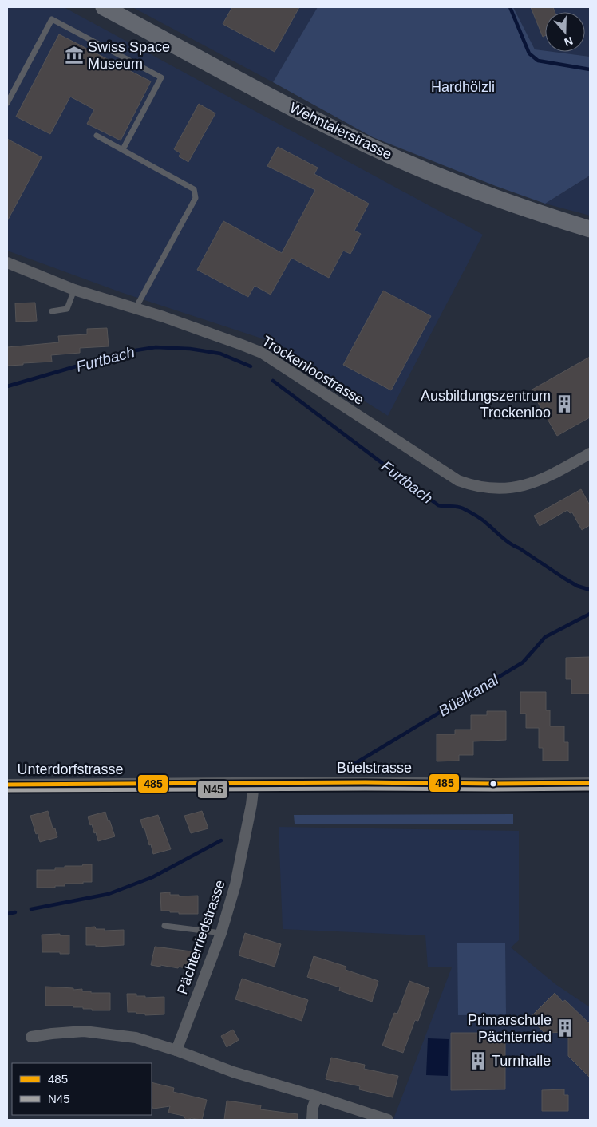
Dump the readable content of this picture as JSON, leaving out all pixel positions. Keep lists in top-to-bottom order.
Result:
{
  "streets": {
    "main road": ["Wehntalerstrasse"],
    "street": [
      "Trockenloostrasse",
      "Büelstrasse",
      "Unterdorfstrasse",
      "Pächterriedstrasse"
    ]
  },
  "crossings": [
    ["Büelstrasse", "Unterdorfstrasse"],
    ["Büelstrasse", "Pächterriedstrasse"],
    ["Unterdorfstrasse", "Pächterriedstrasse"]
  ],
  "water": ["Furtbach", "Büelkanal"],
  "parks": ["Hardhölzli"],
  "places": {
    "museum": ["Swiss Space Museum"],
    "building": ["Ausbildungszentrum Trockenloo", "Primarschule Pächterried", "Turnhalle"]
  },
  "lines": ["transit line 485", "transit line N45"],
  "legend": ["485", "N45"],
  "north": "bottom"
}
